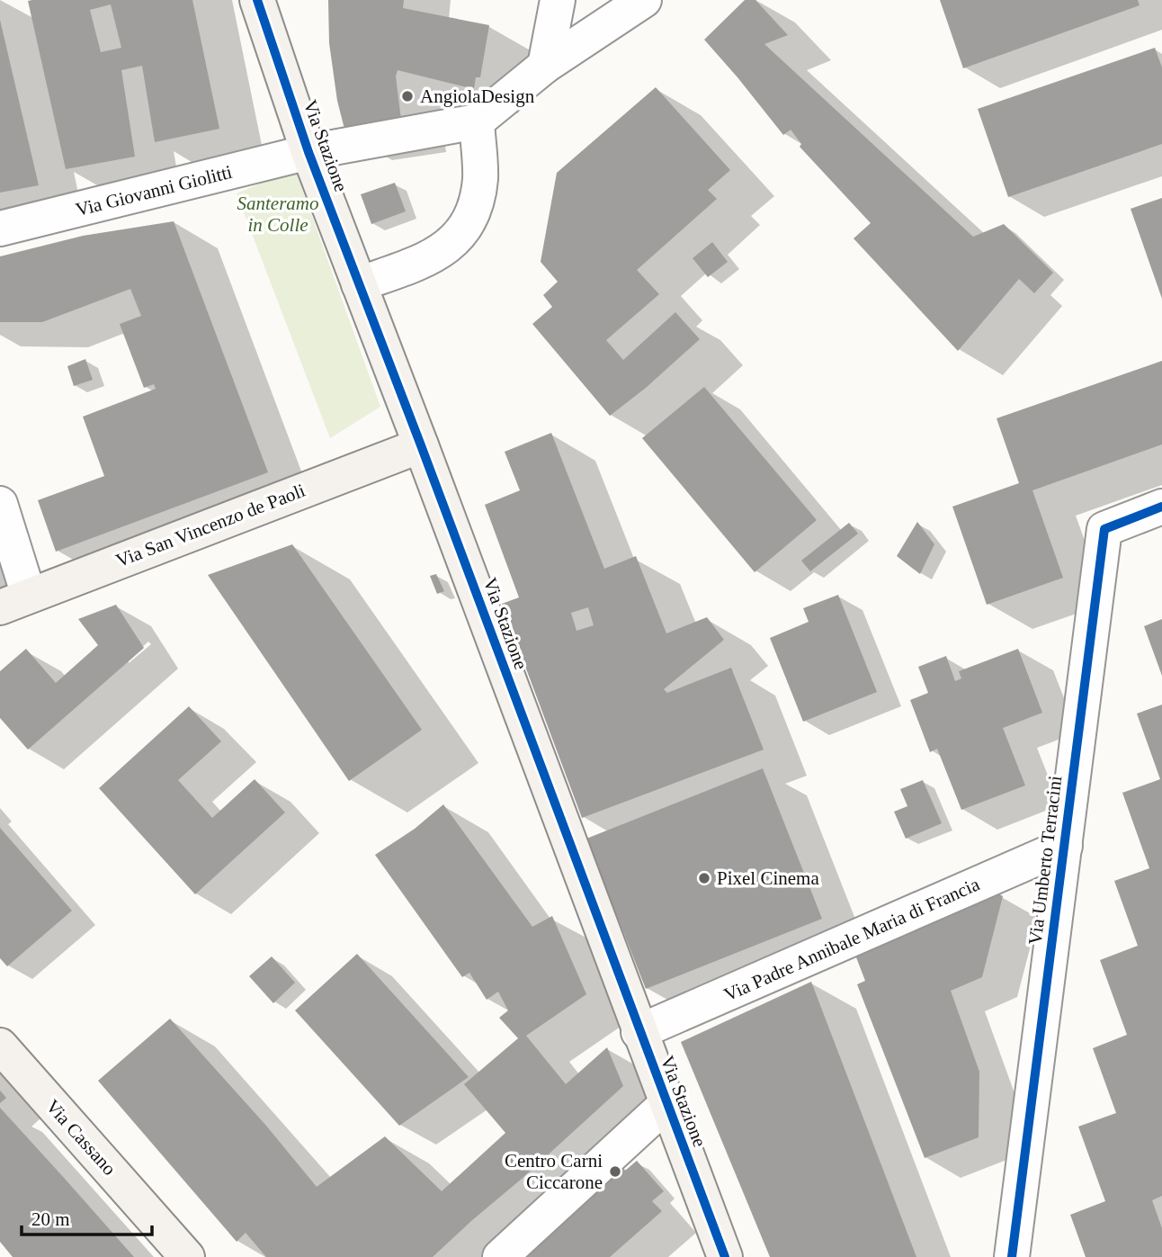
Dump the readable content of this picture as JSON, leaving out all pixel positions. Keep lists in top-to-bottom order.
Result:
{
  "streets": {
    "street": [
      "Via Stazione",
      "Via Giovanni Giolitti",
      "Via San Vincenzo de Paoli",
      "Via Umberto Terracini",
      "Via Padre Annibale Maria di Francia",
      "Via Cassano"
    ]
  },
  "crossings": [
    ["Via Stazione", "Via Giovanni Giolitti"],
    ["Via Stazione", "Via San Vincenzo de Paoli"],
    ["Via Stazione", "Via Padre Annibale Maria di Francia"],
    ["Via Umberto Terracini", "Via Padre Annibale Maria di Francia"]
  ],
  "parks": ["Santeramo in Colle"],
  "places": ["AngiolaDesign", "Pixel Cinema", "Centro Carni Ciccarone"],
  "scale_bar": "20 m"
}
